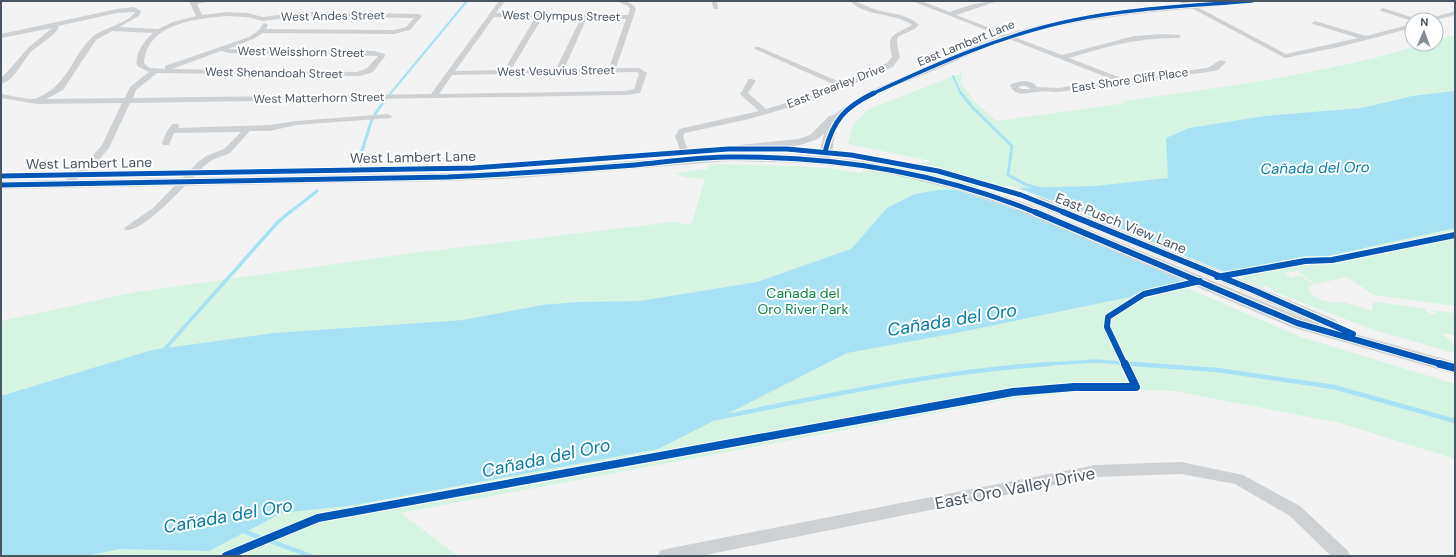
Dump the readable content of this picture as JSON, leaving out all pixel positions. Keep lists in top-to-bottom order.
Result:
{
  "streets": {
    "main road": ["West Lambert Lane", "East Pusch View Lane"],
    "street": [
      "West Andes Street",
      "West Olympus Street",
      "East Lambert Lane",
      "West Weisshorn Street",
      "West Vesuvius Street",
      "West Shenandoah Street",
      "East Shore Cliff Place",
      "East Brearley Drive",
      "West Matterhorn Street",
      "East Oro Valley Drive"
    ]
  },
  "crossings": [
    ["East Lambert Lane", "West Lambert Lane"],
    ["East Lambert Lane", "East Pusch View Lane"],
    ["West Weisshorn Street", "West Shenandoah Street"],
    ["West Vesuvius Street", "West Matterhorn Street"],
    ["East Brearley Drive", "West Lambert Lane"],
    ["West Lambert Lane", "East Pusch View Lane"]
  ],
  "water": ["Cañada del Oro"],
  "parks": ["Cañada del Oro River Park"],
  "north": "top"
}
